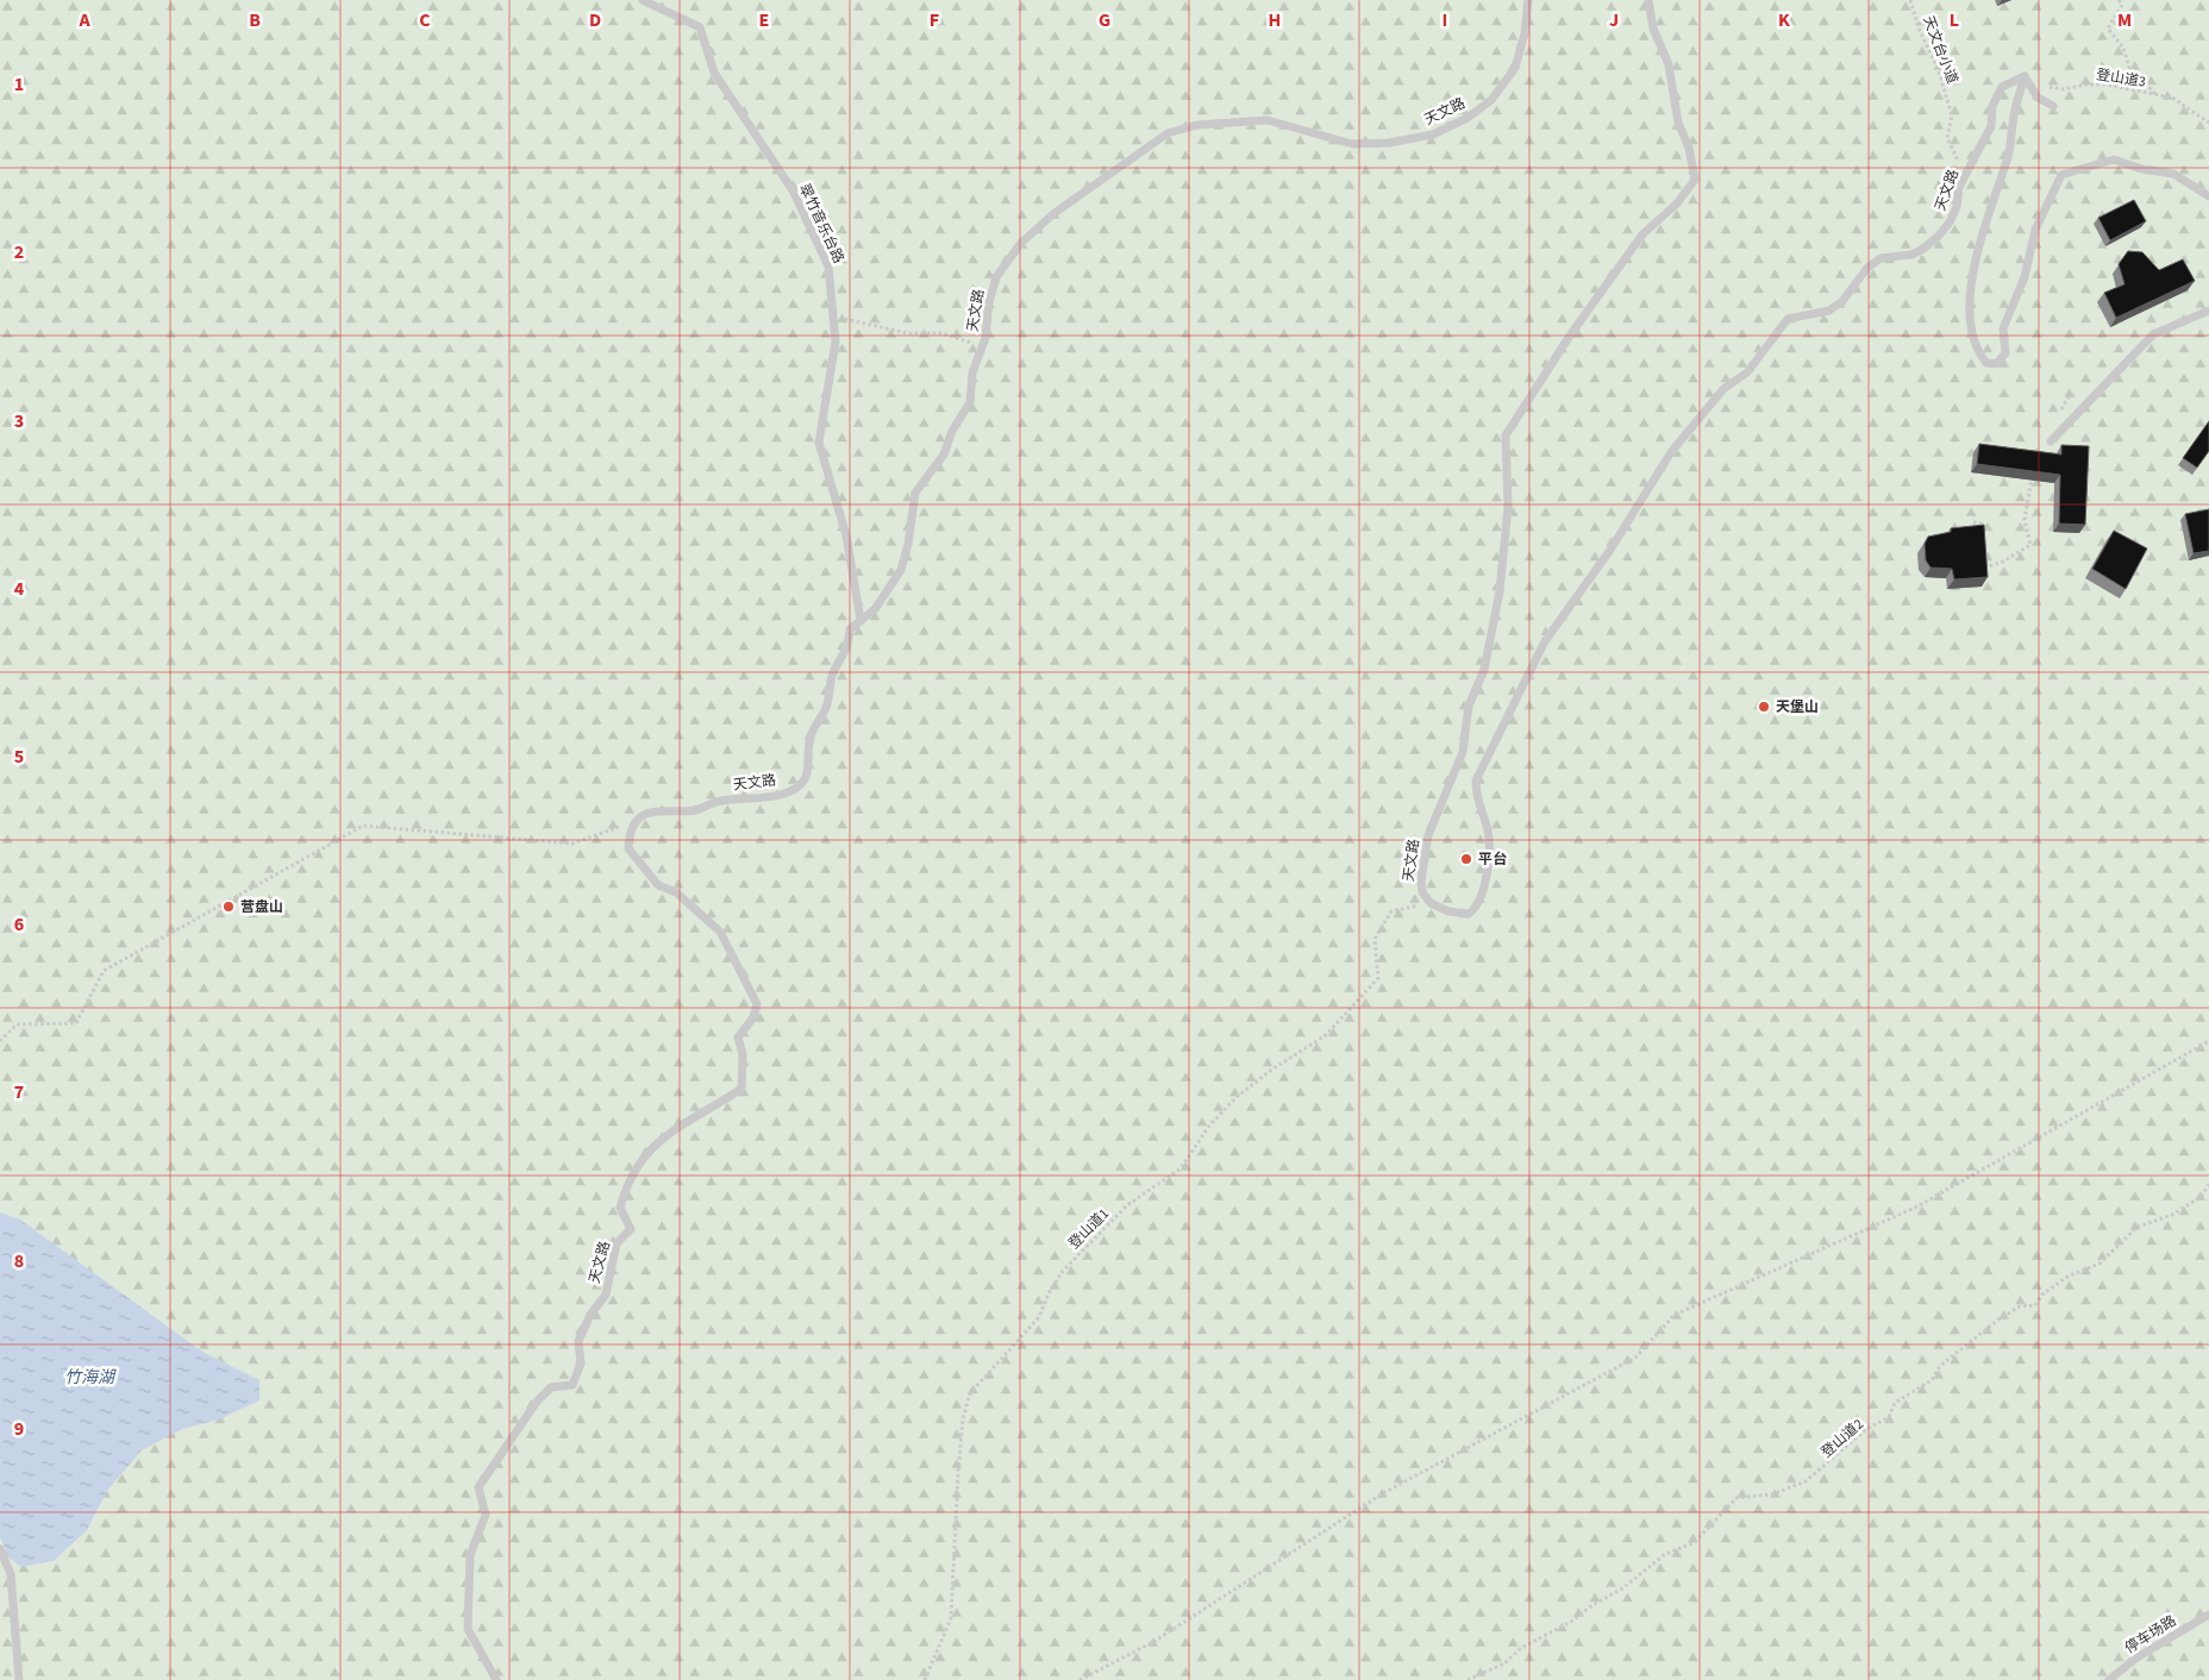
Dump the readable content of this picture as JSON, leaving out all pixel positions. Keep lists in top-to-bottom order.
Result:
{
  "streets": {
    "lane": ["天文路", "翠竹音乐台路", "停车场路"],
    "path": [
      "天文台小道",
      "登山道3",
      "登山道1",
      "登山道2"
    ]
  },
  "crossings": [
    ["天文台小道", "天文路"],
    ["登山道3", "天文路"],
    ["天文路", "翠竹音乐台路"],
    ["天文路", "登山道1"]
  ],
  "water": ["竹海湖"],
  "places": ["天堡山", "平台", "营盘山"],
  "grid": {
    "columns": [
      "A",
      "B",
      "C",
      "D",
      "E",
      "F",
      "G",
      "H",
      "I",
      "J",
      "K",
      "L",
      "M"
    ],
    "rows": [
      "1",
      "2",
      "3",
      "4",
      "5",
      "6",
      "7",
      "8",
      "9"
    ]
  }
}
